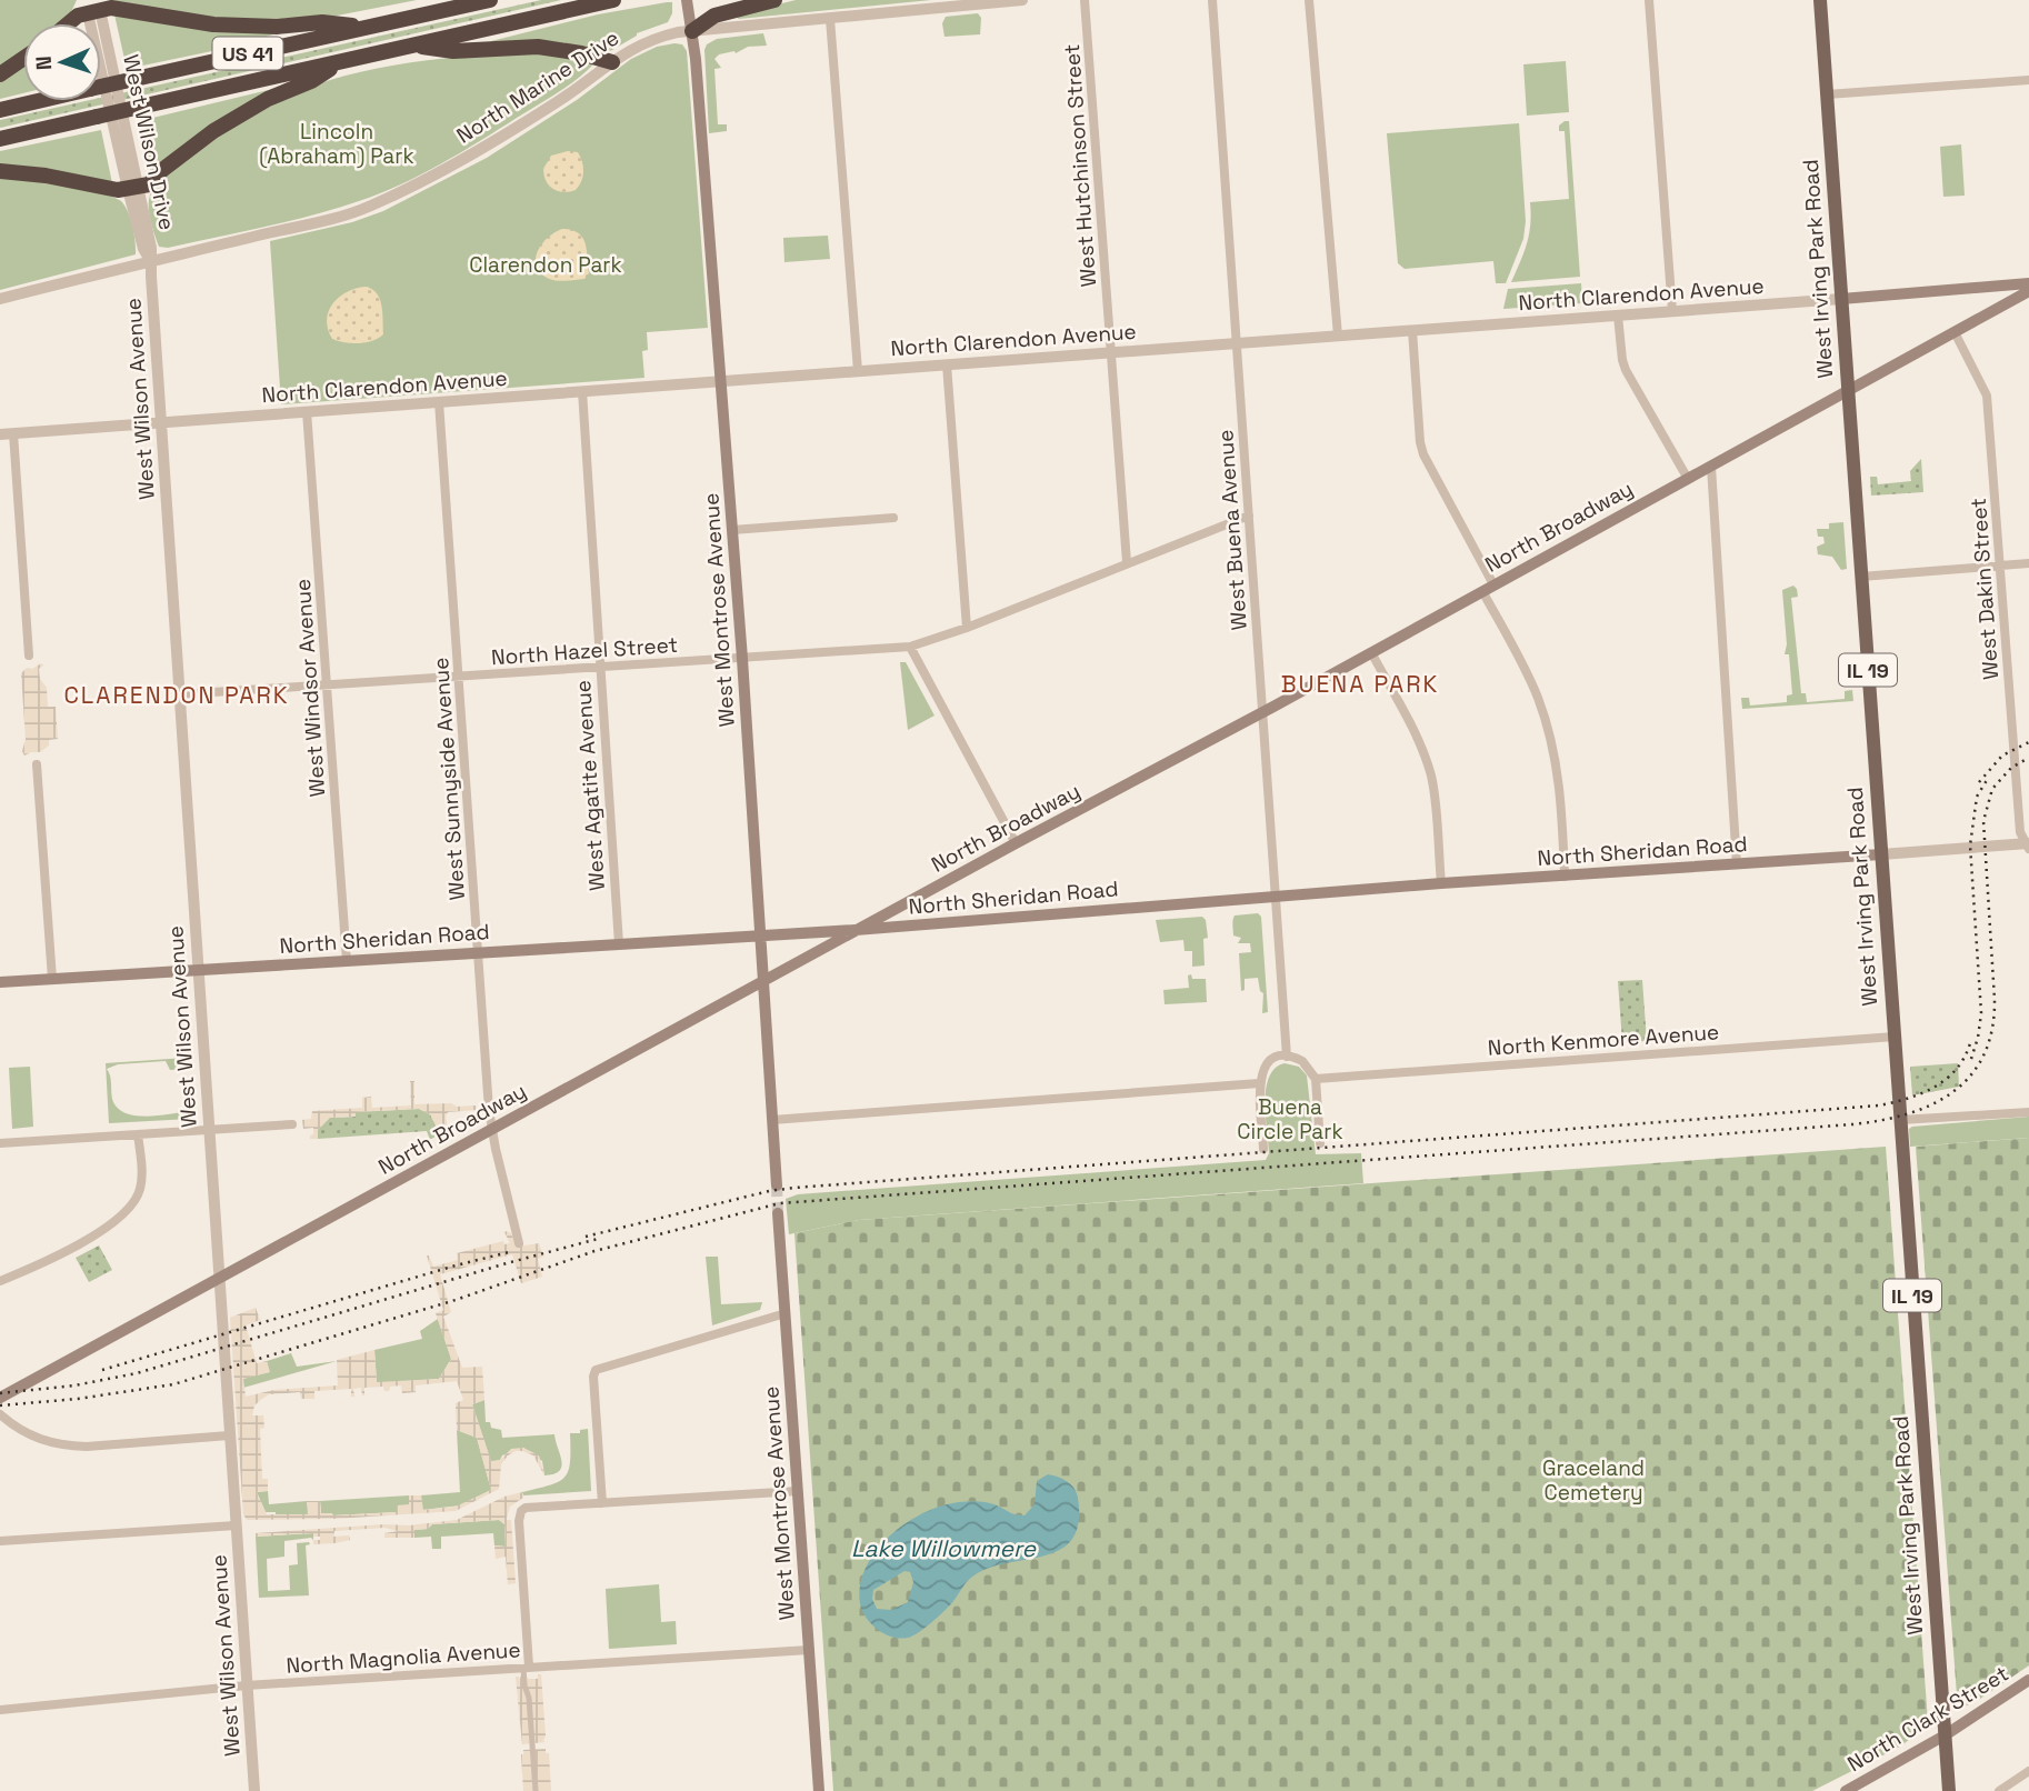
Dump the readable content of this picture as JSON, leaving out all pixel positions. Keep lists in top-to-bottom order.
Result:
{
  "streets": {
    "highway": ["US 41"],
    "main road": [
      "West Irving Park Road",
      "North Clarendon Avenue",
      "North Broadway",
      "West Montrose Avenue",
      "IL 19",
      "North Sheridan Road",
      "North Clark Street"
    ],
    "street": [
      "North Marine Drive",
      "West Wilson Drive",
      "West Hutchinson Street",
      "West Wilson Avenue",
      "West Buena Avenue",
      "West Dakin Street",
      "North Hazel Street",
      "West Windsor Avenue",
      "West Sunnyside Avenue",
      "West Agatite Avenue",
      "North Kenmore Avenue",
      "North Magnolia Avenue"
    ]
  },
  "crossings": [
    ["North Marine Drive", "West Wilson Drive"],
    ["North Marine Drive", "West Wilson Avenue"],
    ["North Marine Drive", "West Montrose Avenue"],
    ["West Wilson Drive", "West Wilson Avenue"],
    ["West Hutchinson Street", "North Clarendon Avenue"],
    ["West Hutchinson Street", "North Hazel Street"],
    ["West Irving Park Road", "North Clarendon Avenue"],
    ["West Irving Park Road", "North Broadway"],
    ["West Irving Park Road", "North Sheridan Road"],
    ["West Irving Park Road", "North Kenmore Avenue"],
    ["West Irving Park Road", "North Clark Street"],
    ["North Clarendon Avenue", "West Wilson Avenue"],
    ["North Clarendon Avenue", "West Buena Avenue"],
    ["North Clarendon Avenue", "West Montrose Avenue"],
    ["North Clarendon Avenue", "West Windsor Avenue"],
    ["North Clarendon Avenue", "West Sunnyside Avenue"],
    ["North Clarendon Avenue", "West Agatite Avenue"],
    ["West Wilson Avenue", "North Broadway"],
    ["West Wilson Avenue", "North Hazel Street"],
    ["West Wilson Avenue", "North Sheridan Road"],
    ["West Wilson Avenue", "North Magnolia Avenue"],
    ["North Broadway", "West Buena Avenue"],
    ["North Broadway", "West Dakin Street"],
    ["North Broadway", "West Montrose Avenue"],
    ["North Broadway", "West Sunnyside Avenue"],
    ["North Broadway", "North Sheridan Road"],
    ["West Buena Avenue", "North Hazel Street"],
    ["West Buena Avenue", "North Sheridan Road"],
    ["West Dakin Street", "North Sheridan Road"],
    ["West Montrose Avenue", "North Hazel Street"],
    ["West Montrose Avenue", "North Sheridan Road"],
    ["West Montrose Avenue", "North Magnolia Avenue"],
    ["North Hazel Street", "West Windsor Avenue"],
    ["North Hazel Street", "West Sunnyside Avenue"],
    ["North Hazel Street", "West Agatite Avenue"],
    ["West Windsor Avenue", "North Sheridan Road"],
    ["West Sunnyside Avenue", "North Sheridan Road"],
    ["West Agatite Avenue", "North Sheridan Road"]
  ],
  "districts": ["BUENA PARK", "CLARENDON PARK"],
  "water": ["Lake Willowmere"],
  "parks": [
    "Lincoln (Abraham) Park",
    "Clarendon Park",
    "Buena Circle Park",
    "Graceland Cemetery"
  ],
  "north": "left"
}
